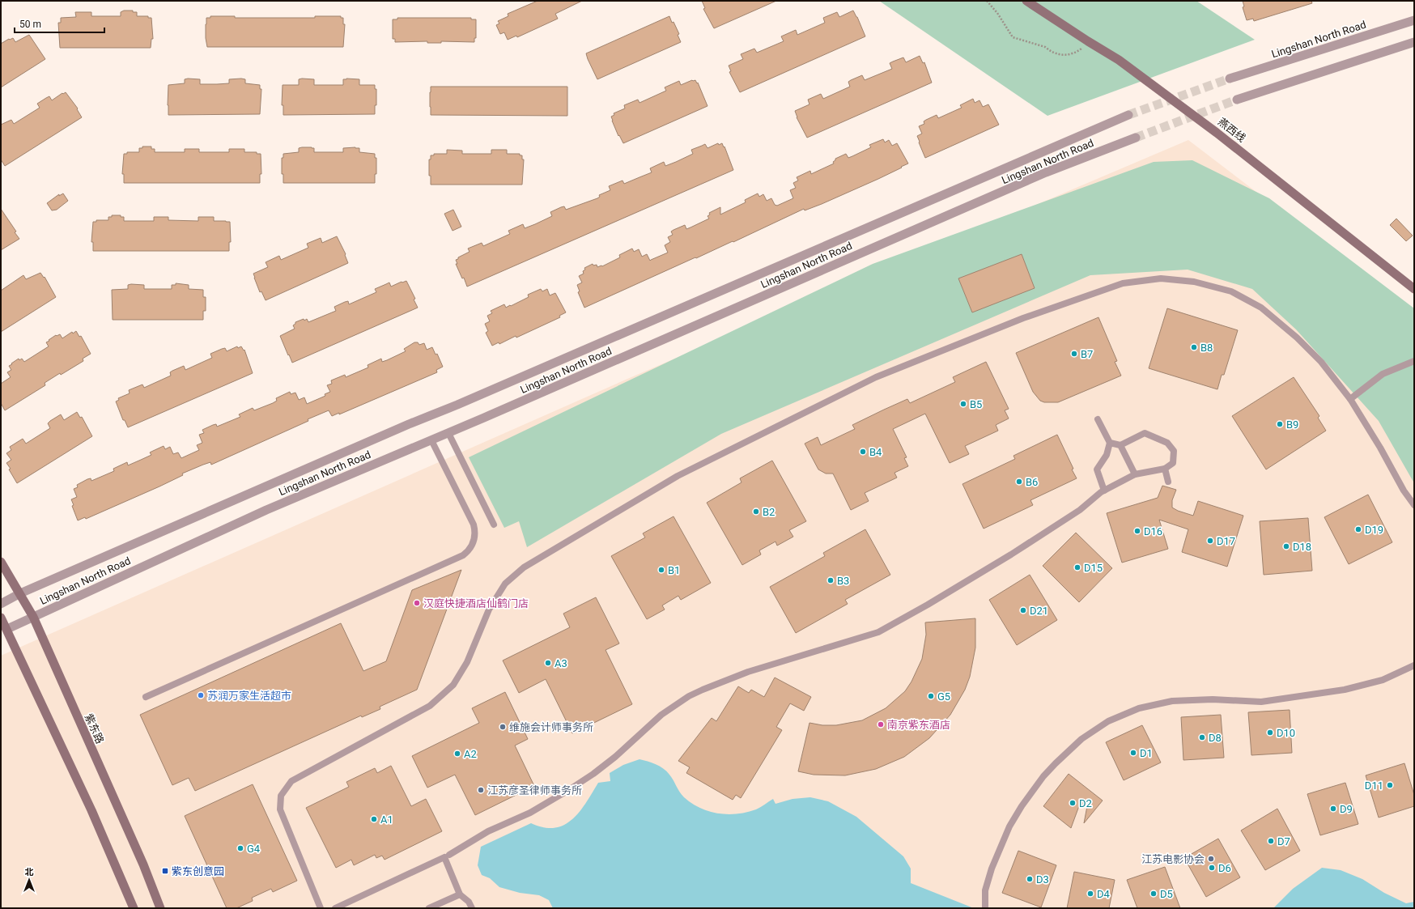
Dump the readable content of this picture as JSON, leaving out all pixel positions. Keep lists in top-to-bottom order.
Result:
{
  "streets": {
    "main road": ["燕西线", "紫东路"],
    "street": ["Lingshan North Road"]
  },
  "crossings": [
    ["Lingshan North Road", "紫东路"]
  ],
  "places": {
    "other": [
      "B8",
      "B7",
      "B5",
      "B9",
      "B4",
      "B6",
      "B2",
      "D19",
      "D16",
      "D17",
      "D18",
      "D15",
      "B1",
      "B3",
      "汉庭快捷酒店仙鹤门店",
      "D21",
      "A3",
      "苏润万家生活超市",
      "G5",
      "南京紫东酒店",
      "维施会计师事务所",
      "D10",
      "D8",
      "D1",
      "A2",
      "D11",
      "江苏彦圣律师事务所",
      "D2",
      "D9",
      "A1",
      "D7",
      "G4",
      "江苏电影协会",
      "D6",
      "D3",
      "D4",
      "D5"
    ],
    "transit": ["紫东创意园"]
  },
  "scale_bar": "50 m",
  "north": "top"
}
